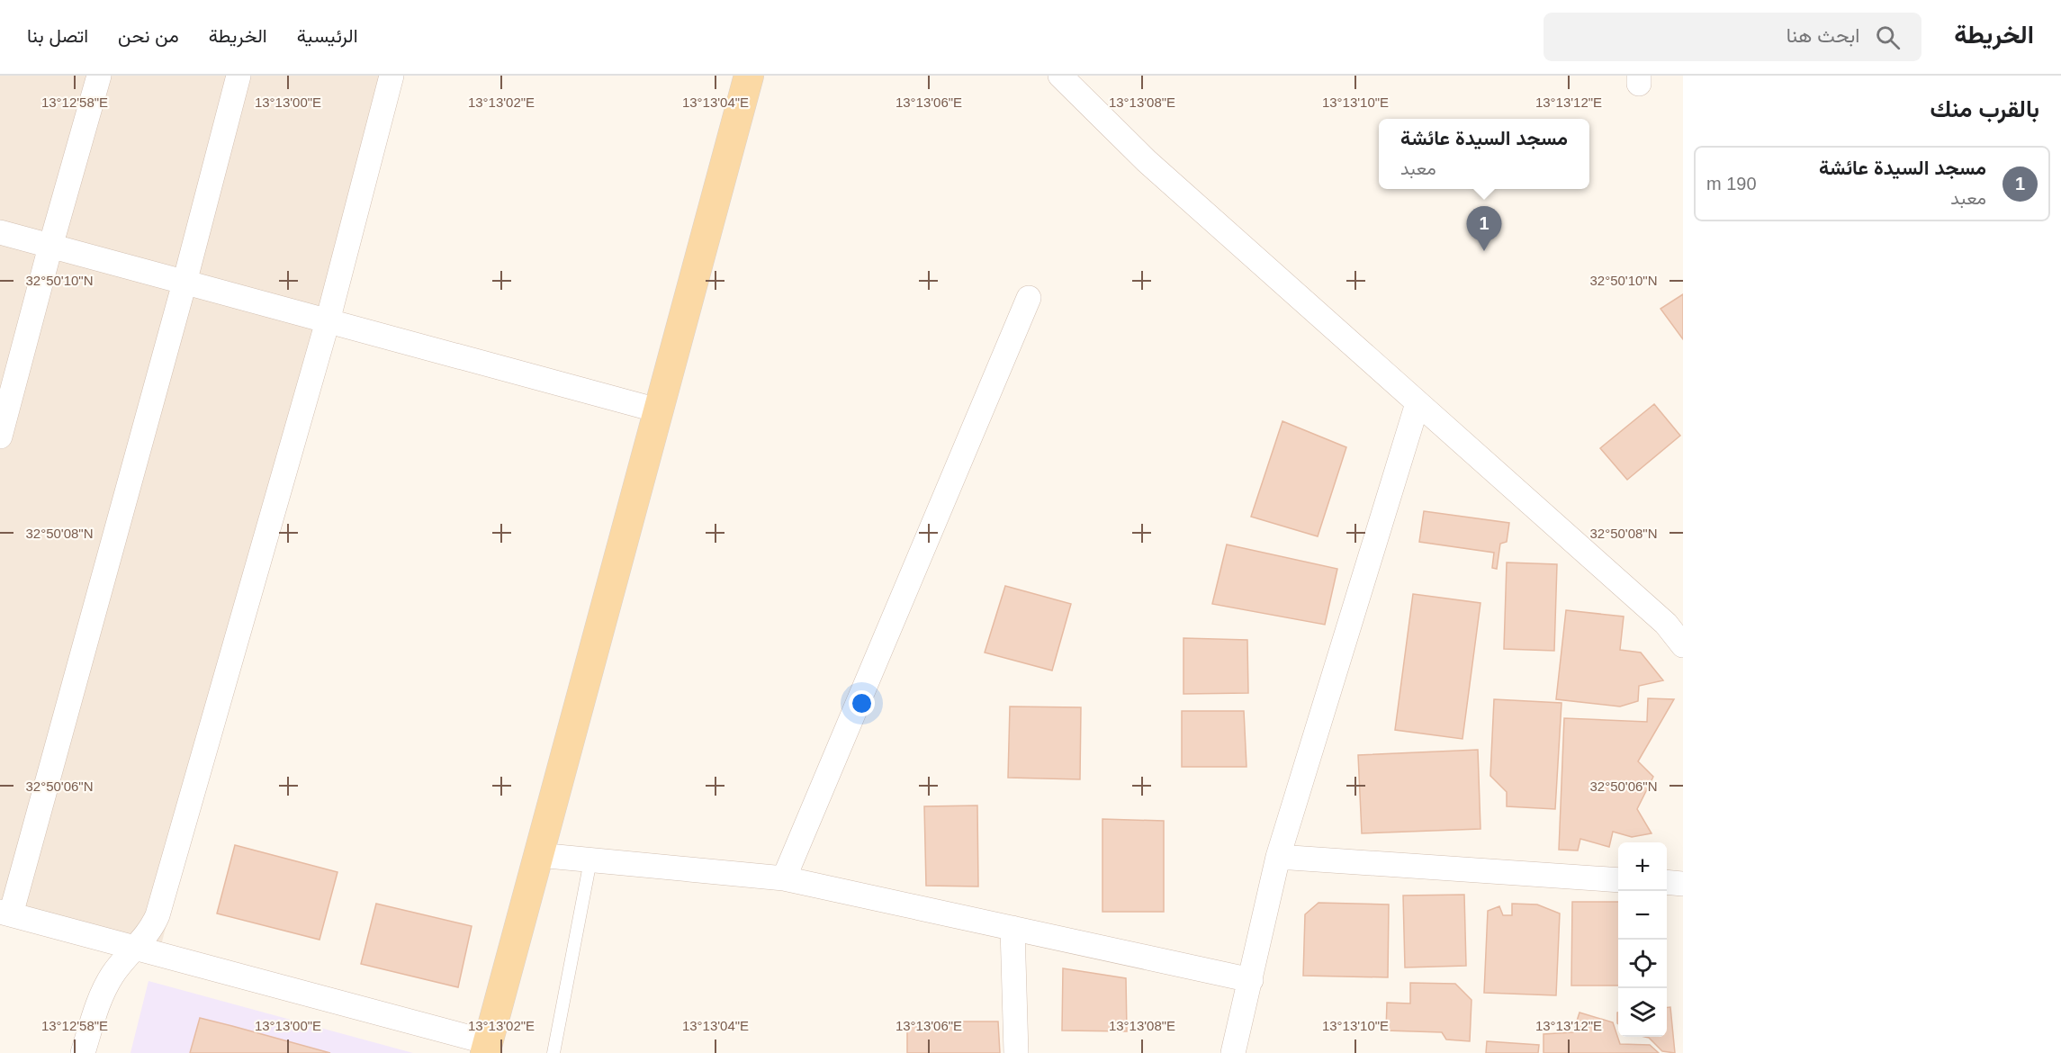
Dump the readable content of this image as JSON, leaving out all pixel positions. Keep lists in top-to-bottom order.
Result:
{
  "page": {
    "header": "الخريطة",
    "search": "ابحث هنا",
    "nav": [
      "الرئيسية",
      "الخريطة",
      "من نحن",
      "اتصل بنا"
    ],
    "heading": "بالقرب منك",
    "popup": ["مسجد السيدة عائشة", "معبد"],
    "list": [
      {
        "mark": "1",
        "name": "مسجد السيدة عائشة",
        "note": "معبد",
        "value": "190 m"
      }
    ],
    "pins": "1",
    "map_buttons": ["+", "−"]
  },
  "coordinates": [
    "13°12'58\"E",
    "13°13'00\"E",
    "13°13'02\"E",
    "13°13'04\"E",
    "13°13'06\"E",
    "13°13'08\"E",
    "13°13'10\"E",
    "13°13'12\"E",
    "32°50'10\"N",
    "32°50'08\"N",
    "32°50'06\"N"
  ]
}
